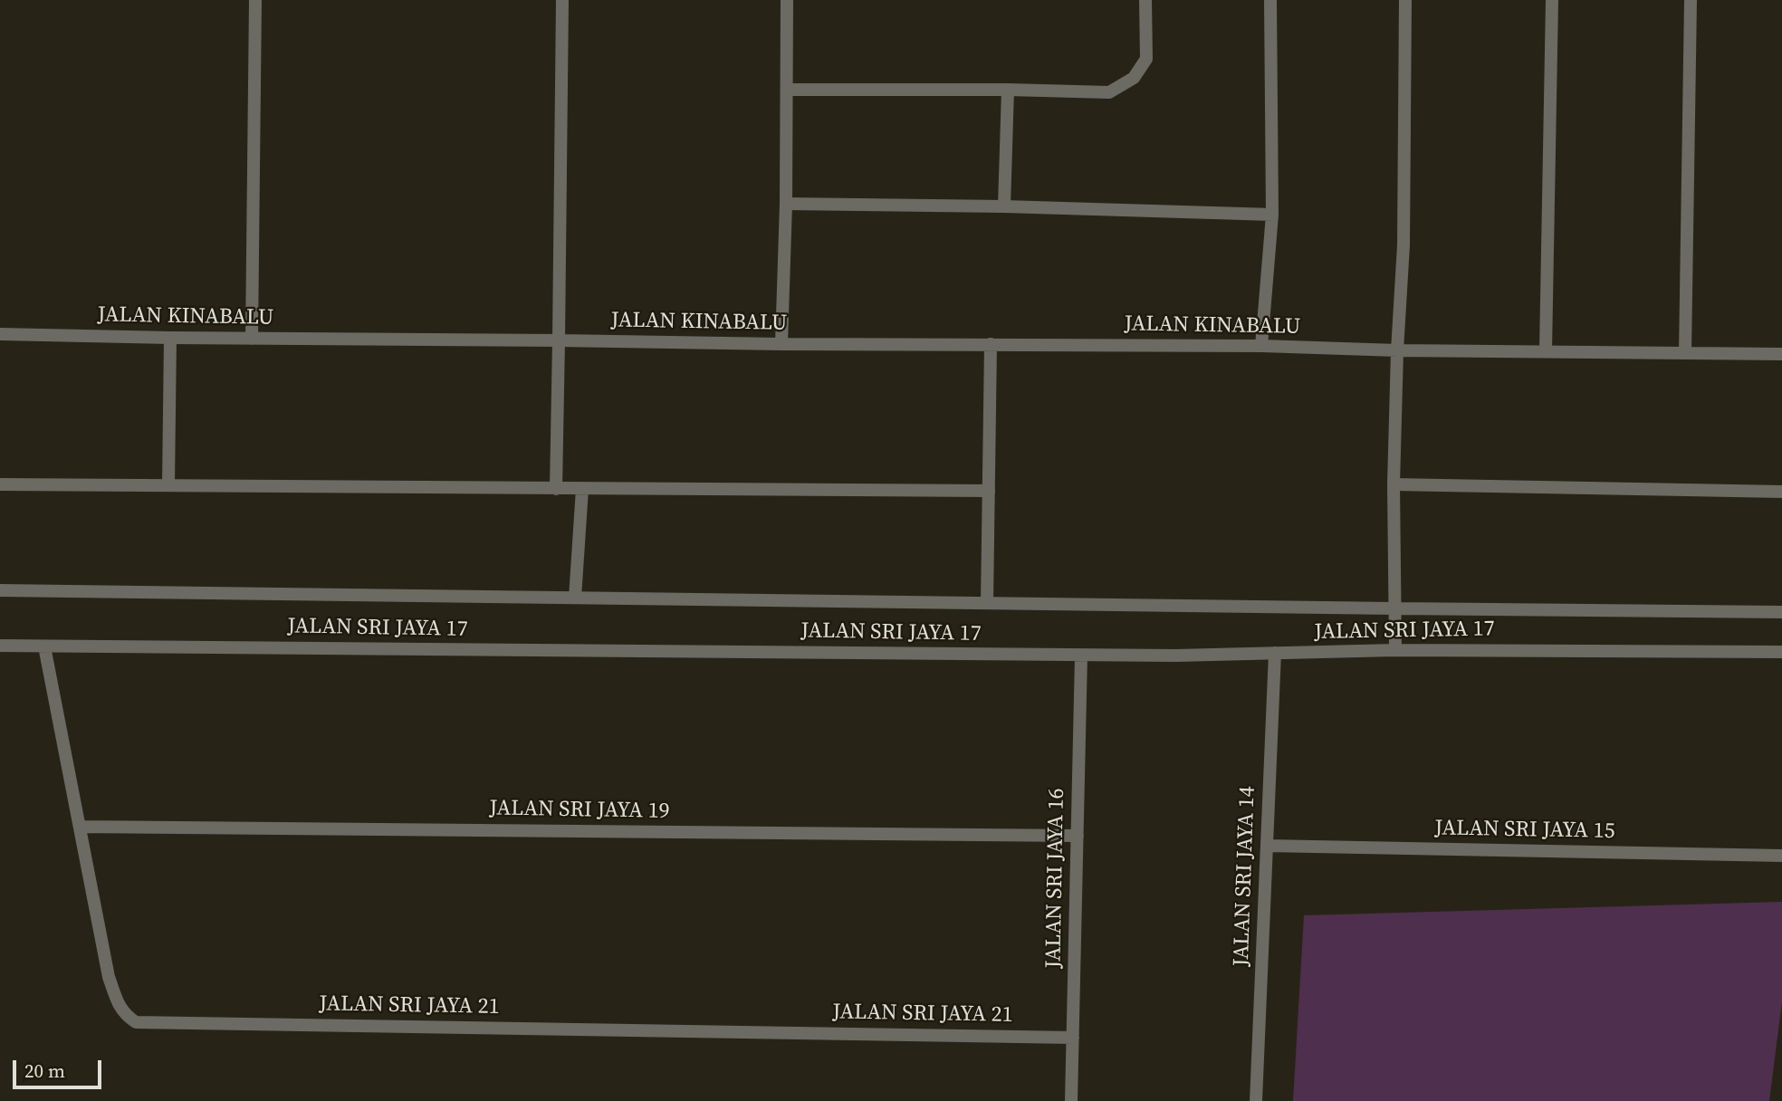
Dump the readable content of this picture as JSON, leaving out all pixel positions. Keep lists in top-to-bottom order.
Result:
{
  "streets": {
    "street": [
      "JALAN KINABALU",
      "JALAN SRI JAYA 17",
      "JALAN SRI JAYA 19",
      "JALAN SRI JAYA 15",
      "JALAN SRI JAYA 14",
      "JALAN SRI JAYA 16",
      "JALAN SRI JAYA 21"
    ]
  },
  "crossings": [
    ["JALAN SRI JAYA 17", "JALAN SRI JAYA 14"],
    ["JALAN SRI JAYA 17", "JALAN SRI JAYA 16"],
    ["JALAN SRI JAYA 17", "JALAN SRI JAYA 21"],
    ["JALAN SRI JAYA 19", "JALAN SRI JAYA 16"],
    ["JALAN SRI JAYA 19", "JALAN SRI JAYA 21"],
    ["JALAN SRI JAYA 15", "JALAN SRI JAYA 14"],
    ["JALAN SRI JAYA 16", "JALAN SRI JAYA 21"]
  ],
  "scale_bar": "20 m"
}
